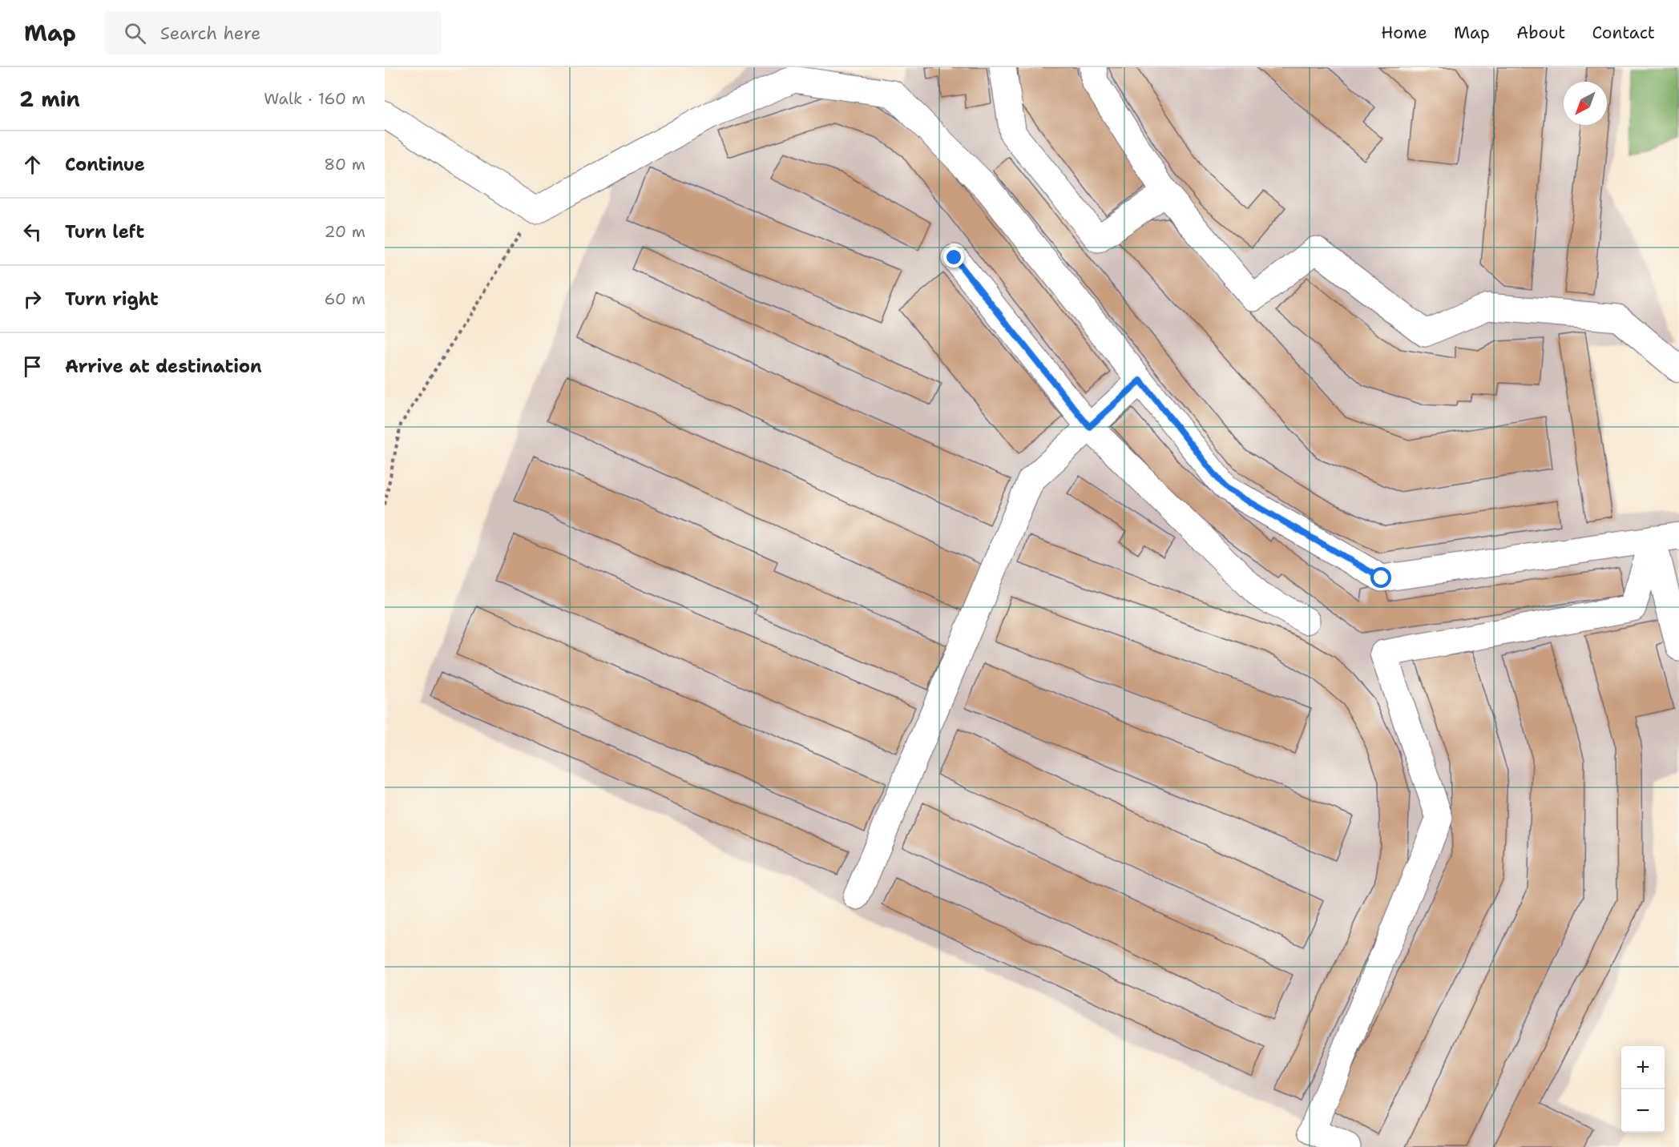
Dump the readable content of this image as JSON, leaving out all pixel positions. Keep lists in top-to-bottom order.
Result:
{
  "north": "bottom left",
  "page": {
    "header": "Map",
    "search": "Search here",
    "nav": [
      "Home",
      "Map",
      "About",
      "Contact"
    ],
    "heading": ["2 min", "Walk · 160 m"],
    "list": [
      ["Continue", "80 m"],
      ["Turn left", "20 m"],
      ["Turn right", "60 m"],
      "Arrive at destination"
    ],
    "map_buttons": ["+", "−"]
  }
}
